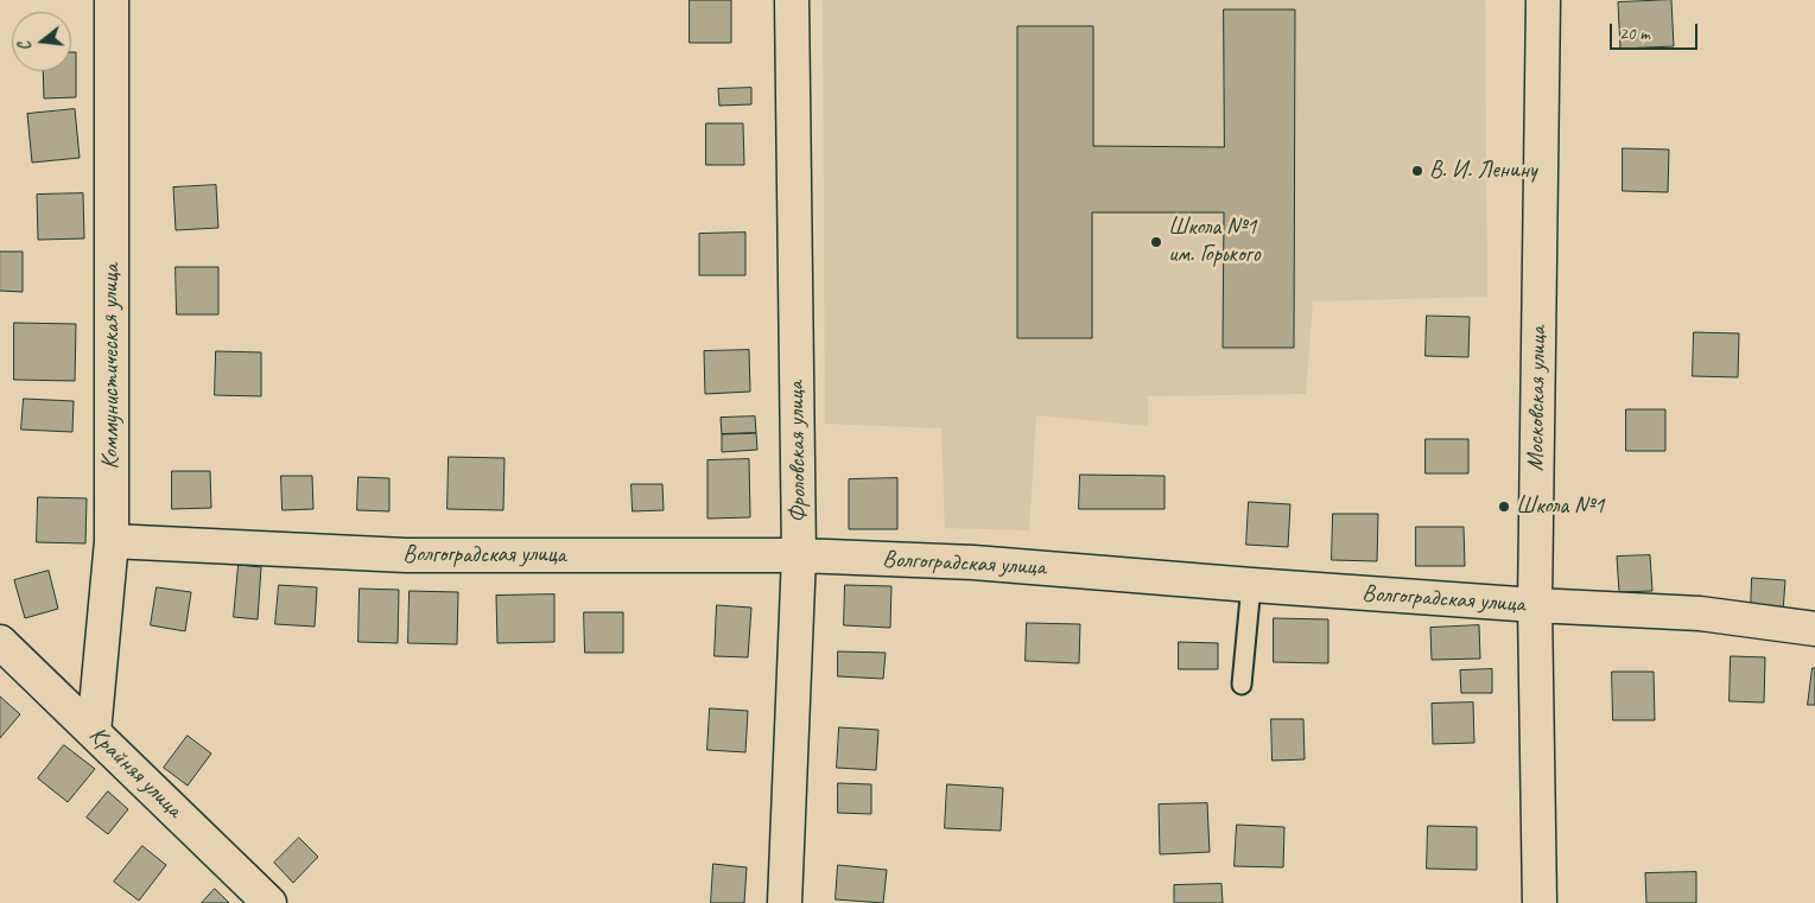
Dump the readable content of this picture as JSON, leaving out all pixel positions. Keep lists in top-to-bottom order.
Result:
{
  "streets": {
    "street": [
      "Коммунистическая улица",
      "Московская улица",
      "Фроловская улица",
      "Волгоградская улица",
      "Крайняя улица"
    ]
  },
  "crossings": [
    ["Коммунистическая улица", "Волгоградская улица"],
    ["Коммунистическая улица", "Крайняя улица"],
    ["Московская улица", "Волгоградская улица"],
    ["Фроловская улица", "Волгоградская улица"]
  ],
  "places": ["В. И. Ленину", "Школа №1 им. Горького", "Школа №1"],
  "scale_bar": "20 m",
  "north": "left"
}
